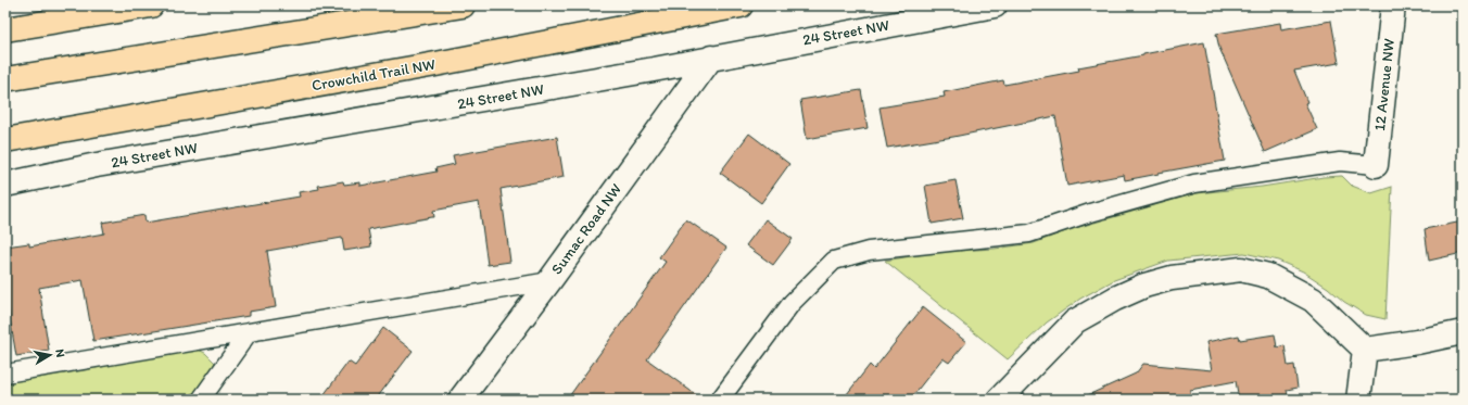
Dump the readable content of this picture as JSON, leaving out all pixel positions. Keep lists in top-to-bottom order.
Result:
{
  "streets": {
    "highway": ["Crowchild Trail NW"],
    "street": ["24 Street NW", "12 Avenue NW", "Sumac Road NW"]
  },
  "crossings": [
    ["24 Street NW", "Sumac Road NW"]
  ],
  "north": "right"
}
